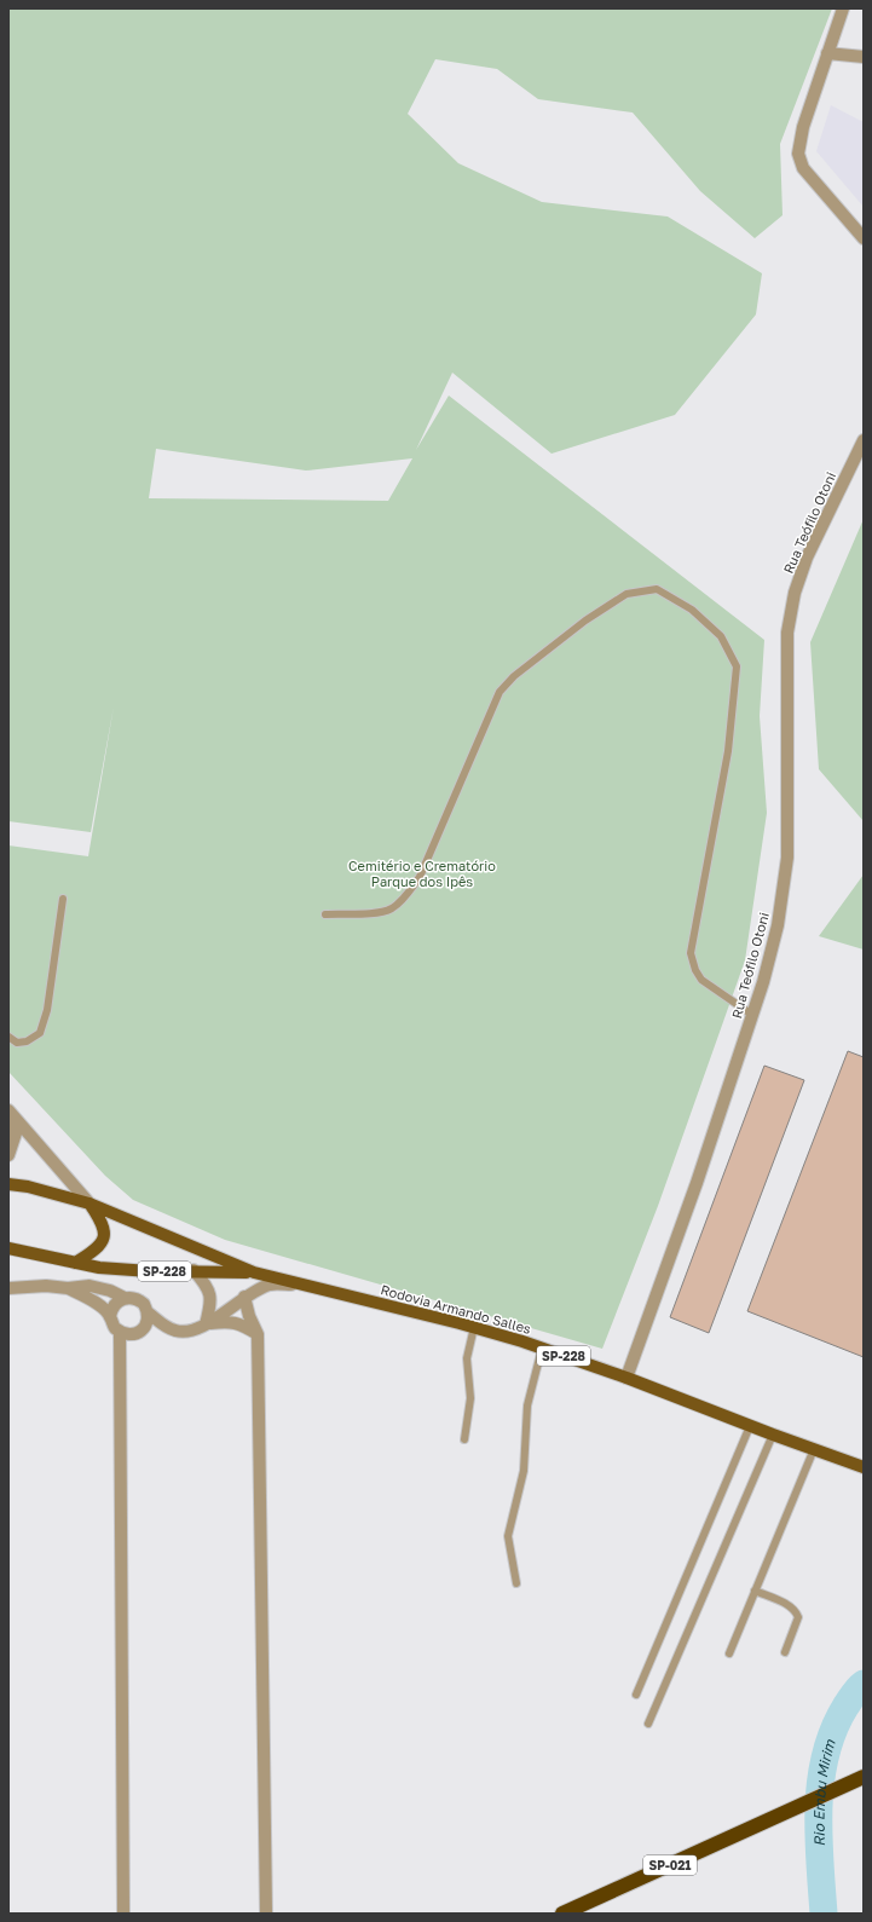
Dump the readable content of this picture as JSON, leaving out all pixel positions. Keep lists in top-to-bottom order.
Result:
{
  "streets": {
    "highway": ["SP-021"],
    "main road": ["SP-228", "Rodovia Armando Salles"],
    "street": ["Rua Teófilo Otoni"]
  },
  "crossings": [
    ["Rua Teófilo Otoni", "Rodovia Armando Salles"]
  ],
  "water": ["Rio Embu Mirim"],
  "parks": ["Cemitério e Crematório Parque dos Ipês"]
}
